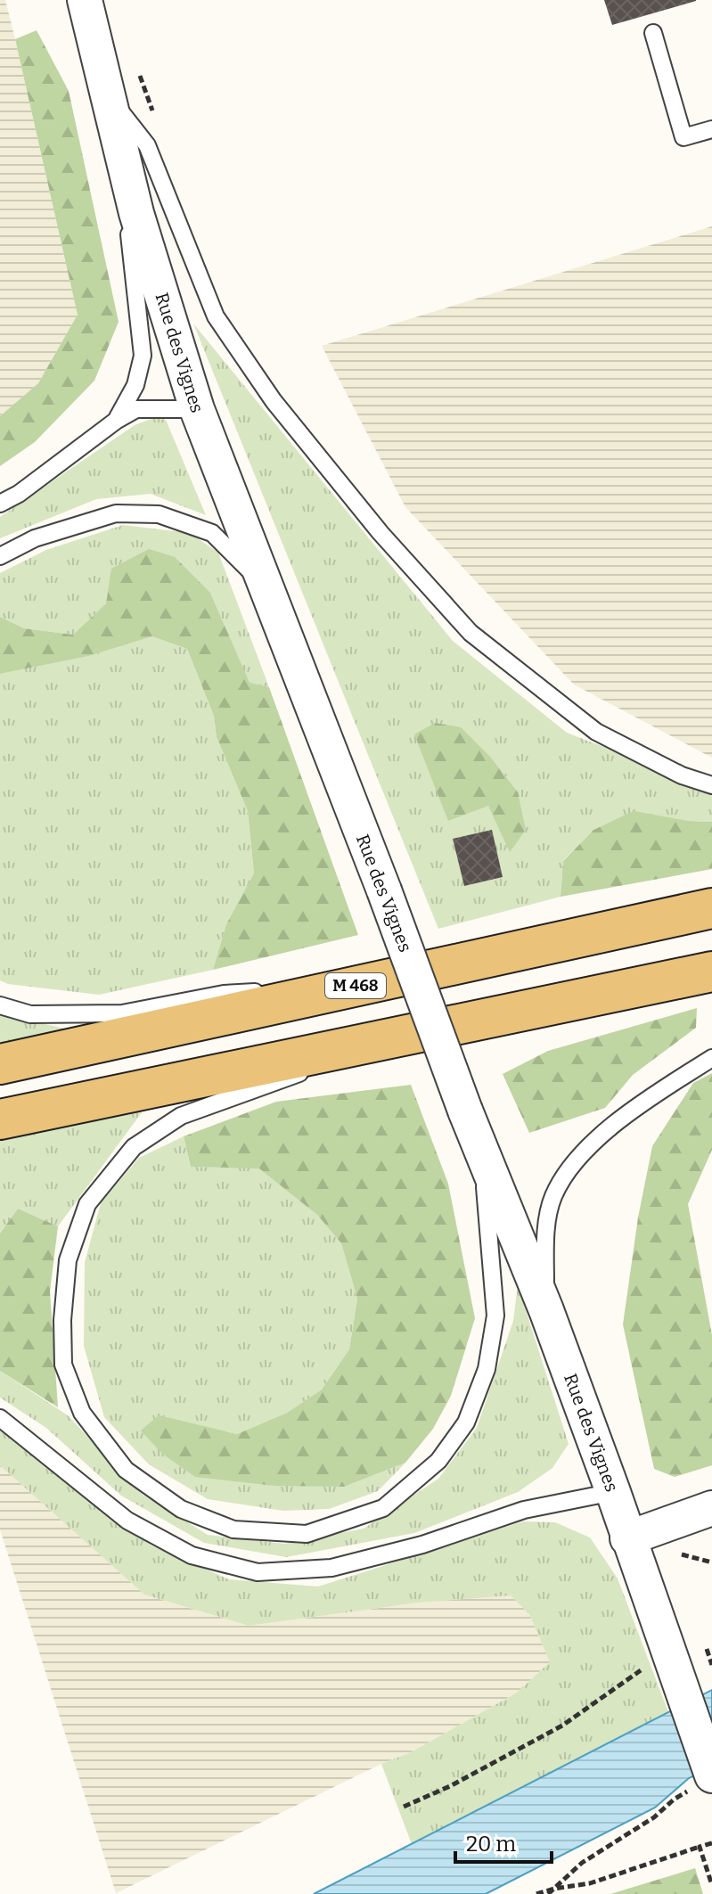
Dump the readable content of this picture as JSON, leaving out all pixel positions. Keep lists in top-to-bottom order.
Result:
{
  "streets": {
    "main road": ["M 468"],
    "street": ["Rue des Vignes"]
  },
  "scale_bar": "20 m"
}
